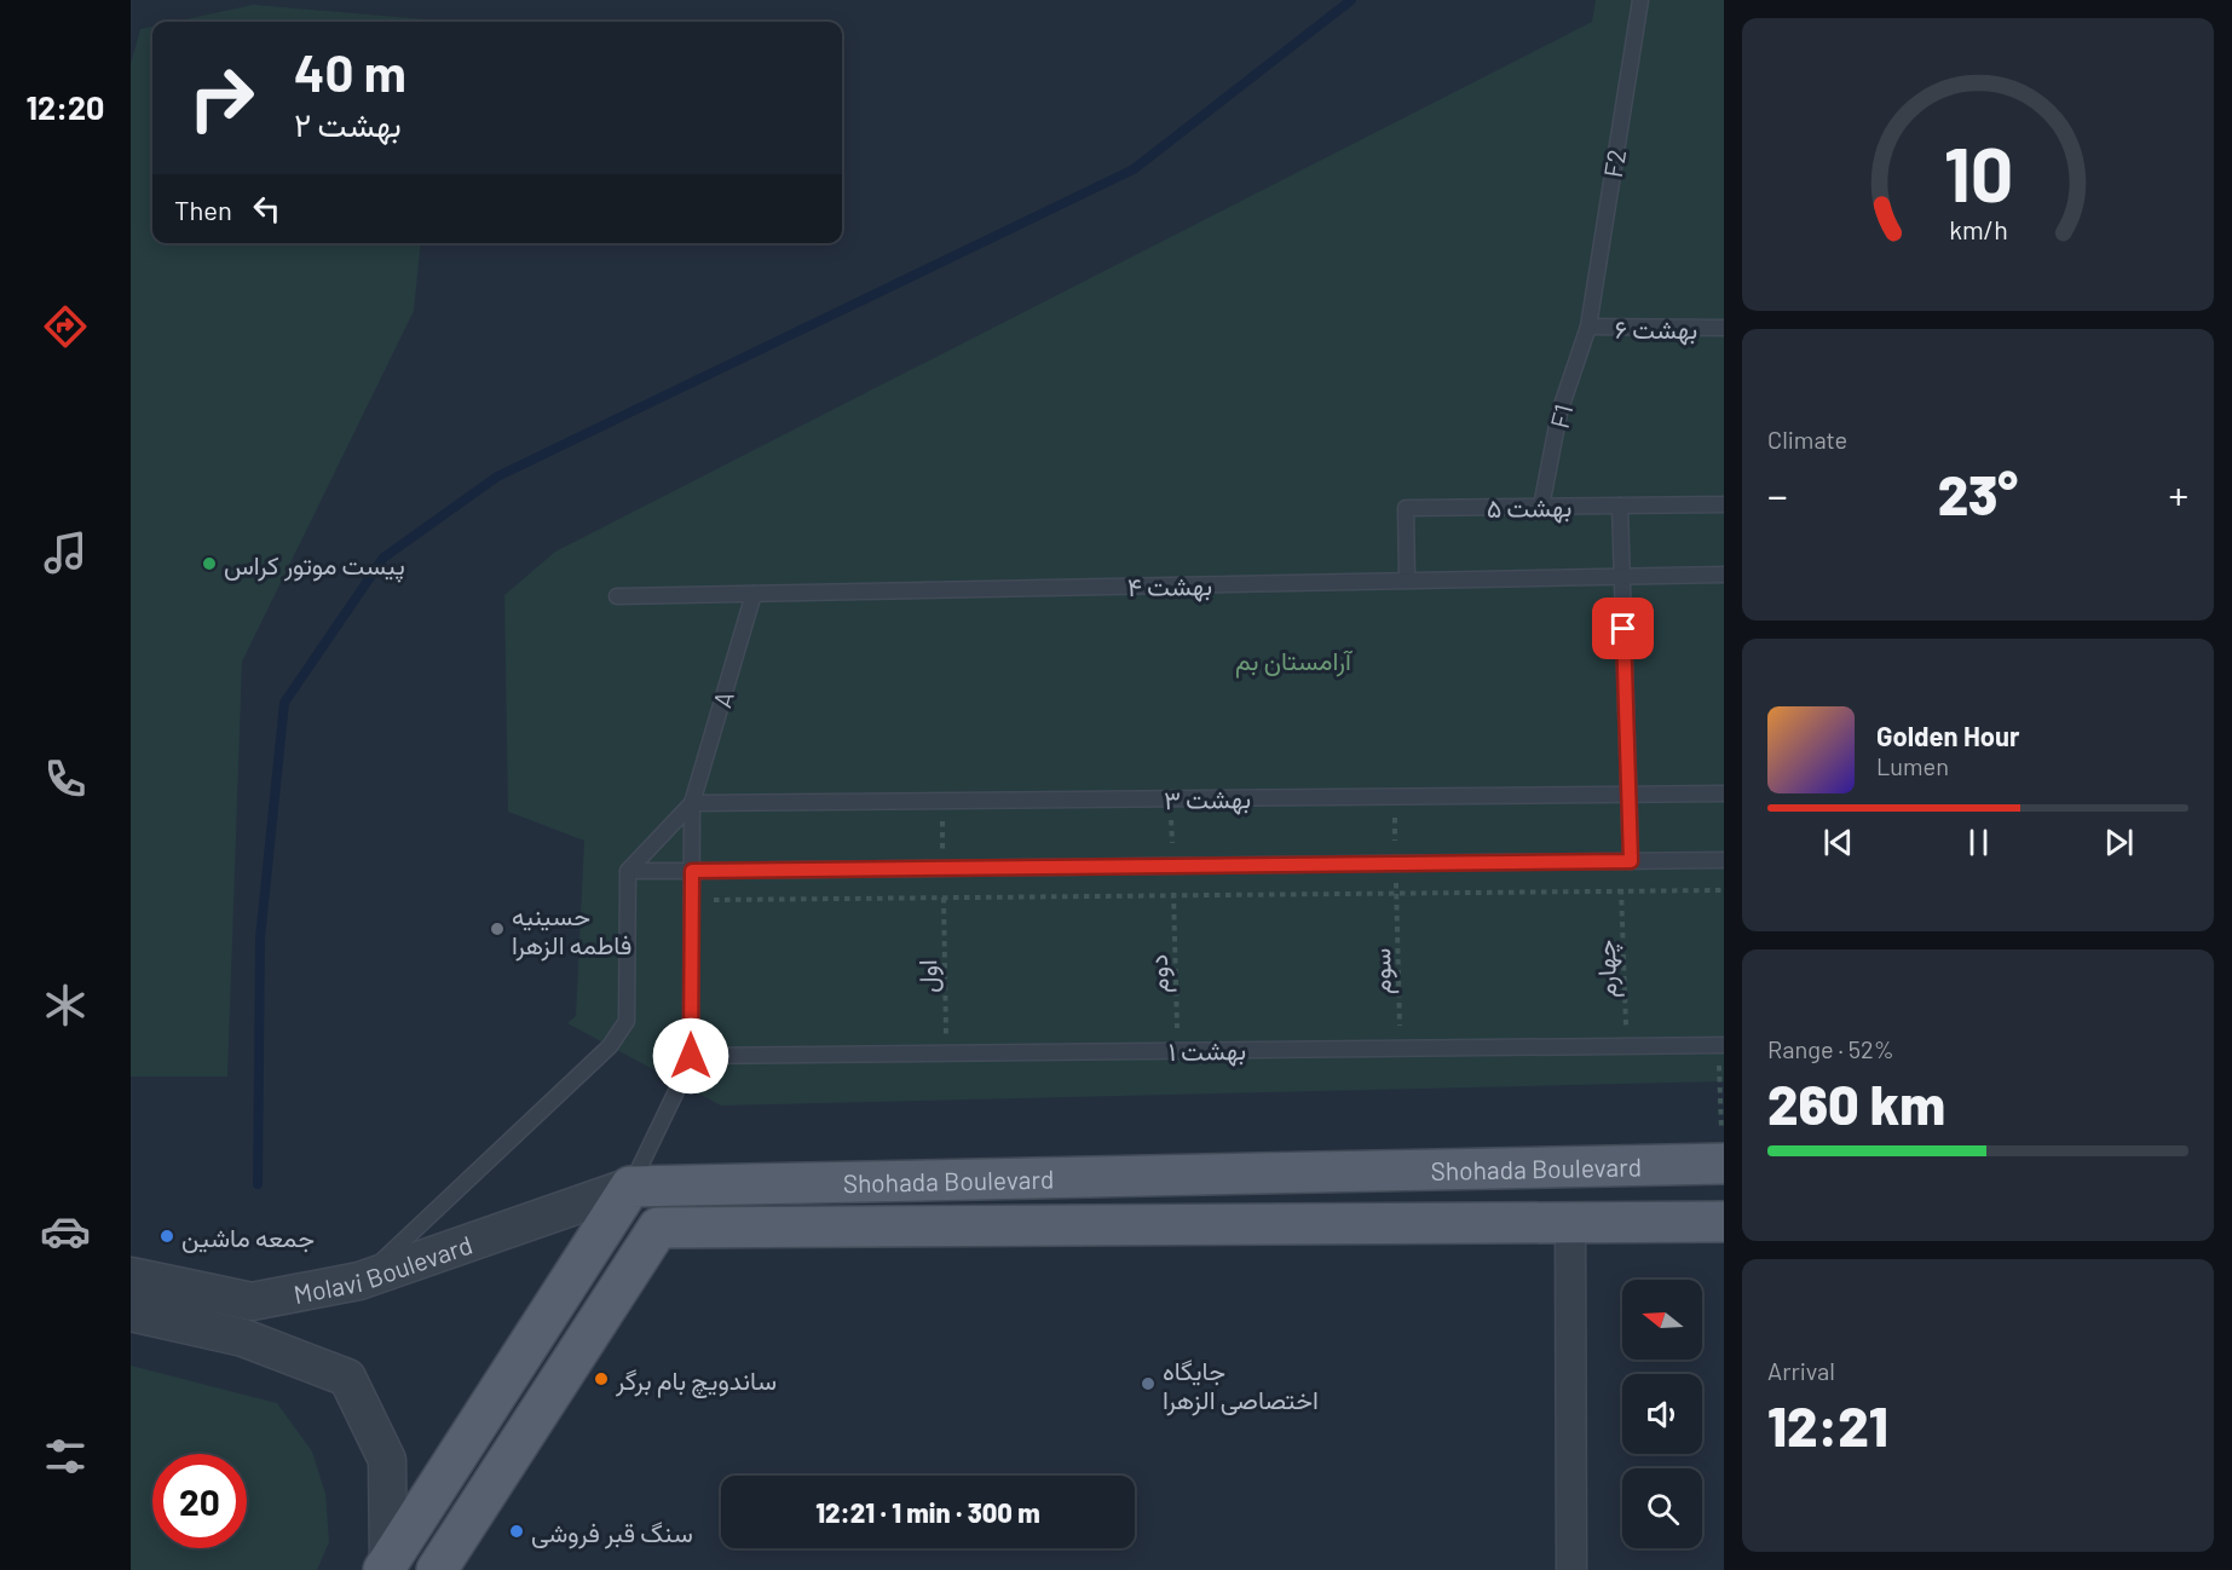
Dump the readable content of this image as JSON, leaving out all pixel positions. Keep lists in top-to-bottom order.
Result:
{
  "streets": {
    "main road": ["Shohada Boulevard"],
    "street": ["Molavi Boulevard"],
    "lane": [
      "F2",
      "بهشت ۶",
      "F1",
      "بهشت ۵",
      "بهشت ۴",
      "A",
      "بهشت ۳",
      "بهشت ۱"
    ],
    "path": [
      "چهارم",
      "سوم",
      "دوم",
      "اول"
    ]
  },
  "crossings": [
    ["F2", "بهشت ۶"],
    ["F2", "F1"],
    ["بهشت ۶", "F1"],
    ["F1", "بهشت ۵"],
    ["بهشت ۵", "بهشت ۴"],
    ["بهشت ۴", "A"],
    ["A", "بهشت ۳"],
    ["چهارم", "بهشت ۱"],
    ["سوم", "بهشت ۱"],
    ["دوم", "بهشت ۱"],
    ["اول", "بهشت ۱"],
    ["Shohada Boulevard", "Molavi Boulevard"]
  ],
  "parks": ["آرامستان بم"],
  "places": [
    "پیست موتور کراس",
    "حسینیه فاطمه الزهرا",
    "جمعه ماشین",
    "ساندویچ بام برگر",
    "جایگاه اختصاصی الزهرا",
    "سنگ قبر فروشی"
  ],
  "north": "left",
  "page": {
    "tabs": "12:20",
    "turn": ["40 m", "بهشت ۲"],
    "then": "Then",
    "tile": [
      "Climate",
      ["Range · 52%", "260 km"],
      ["Arrival", "12:21"]
    ],
    "heat": ["−", "23°", "+"],
    "song": ["Golden Hour", "Lumen"],
    "limit": "20",
    "trip": "12:21 · 1 min · 300 m",
    "gauge": ["10", "km/h"]
  }
}
